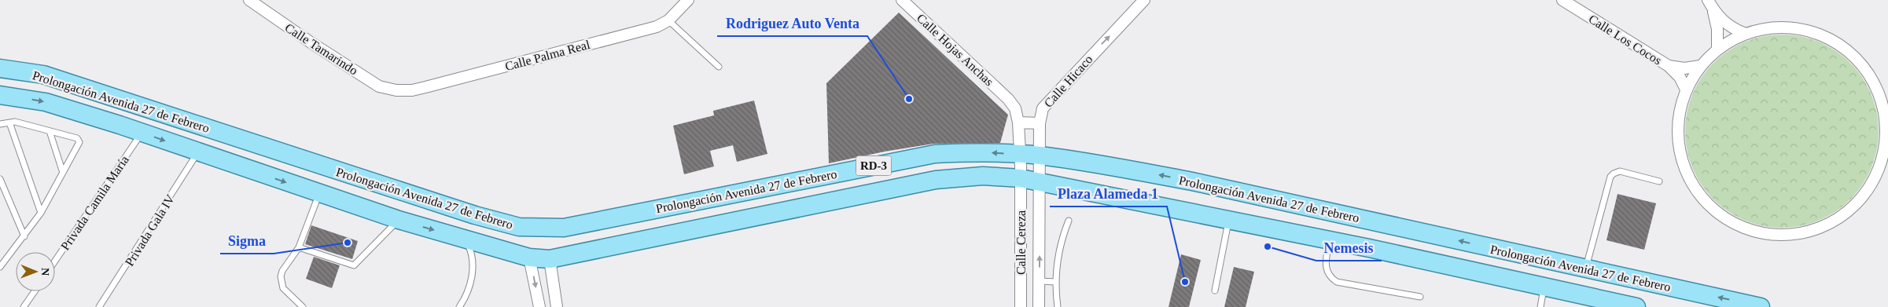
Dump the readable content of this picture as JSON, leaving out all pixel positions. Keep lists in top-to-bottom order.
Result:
{
  "streets": {
    "main road": ["Prolongación Avenida 27 de Febrero", "RD-3"],
    "street": [
      "Calle Los Cocos",
      "Calle Tamarindo",
      "Calle Hojas Anchas",
      "Calle Palma Real",
      "Calle Hicaco",
      "Calle Cereza"
    ],
    "lane": ["Privada Camila María", "Privada Gala IV"]
  },
  "crossings": [
    ["Calle Tamarindo", "Calle Palma Real"],
    ["Calle Hojas Anchas", "Calle Cereza"],
    ["Calle Hicaco", "Prolongación Avenida 27 de Febrero"],
    ["Calle Hicaco", "Calle Cereza"],
    ["Prolongación Avenida 27 de Febrero", "Privada Camila María"],
    ["Prolongación Avenida 27 de Febrero", "Privada Gala IV"],
    ["Prolongación Avenida 27 de Febrero", "Calle Cereza"]
  ],
  "one_way": ["Calle Hicaco"],
  "places": [
    "Rodriguez Auto Venta",
    "Sigma",
    "Nemesis",
    "Plaza Alameda 1"
  ],
  "north": "right"
}
